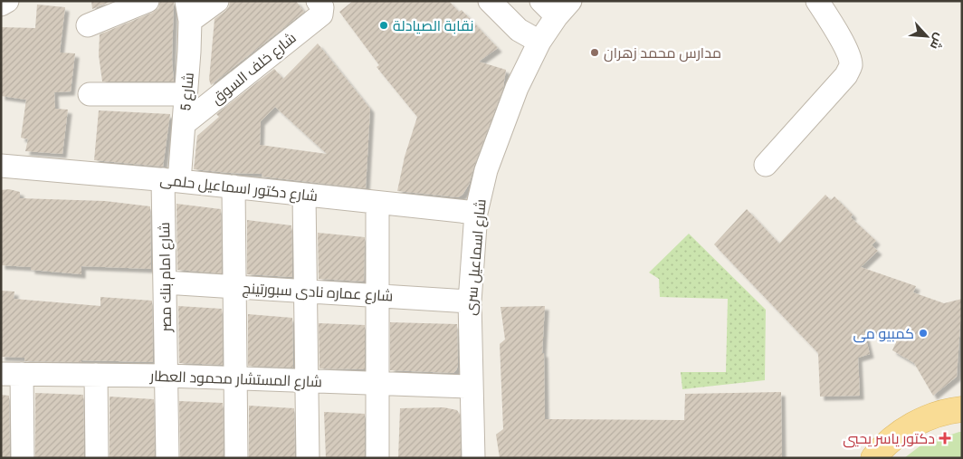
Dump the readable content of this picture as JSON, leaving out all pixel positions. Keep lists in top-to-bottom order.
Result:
{
  "streets": {
    "street": [
      "شارع خلف السوق",
      "شارع 5",
      "شارع دكتور اسماعيل حلمى",
      "شارع اسماعيل سرى",
      "شارع امام بنك مصر",
      "شارع عماره نادى سبورتينج",
      "شارع المستشار محمود العطار"
    ]
  },
  "crossings": [
    ["شارع خلف السوق", "شارع 5"],
    ["شارع 5", "شارع دكتور اسماعيل حلمى"],
    ["شارع 5", "شارع امام بنك مصر"],
    ["شارع دكتور اسماعيل حلمى", "شارع اسماعيل سرى"],
    ["شارع دكتور اسماعيل حلمى", "شارع امام بنك مصر"],
    ["شارع اسماعيل سرى", "شارع عماره نادى سبورتينج"],
    ["شارع اسماعيل سرى", "شارع المستشار محمود العطار"],
    ["شارع امام بنك مصر", "شارع عماره نادى سبورتينج"],
    ["شارع امام بنك مصر", "شارع المستشار محمود العطار"]
  ],
  "places": {
    "other": ["نقابة الصيادلة", "مدارس محمد زهران", "كمبيو مى"],
    "health": ["دكتور ياسر يحيي"]
  },
  "north": "bottom right"
}
